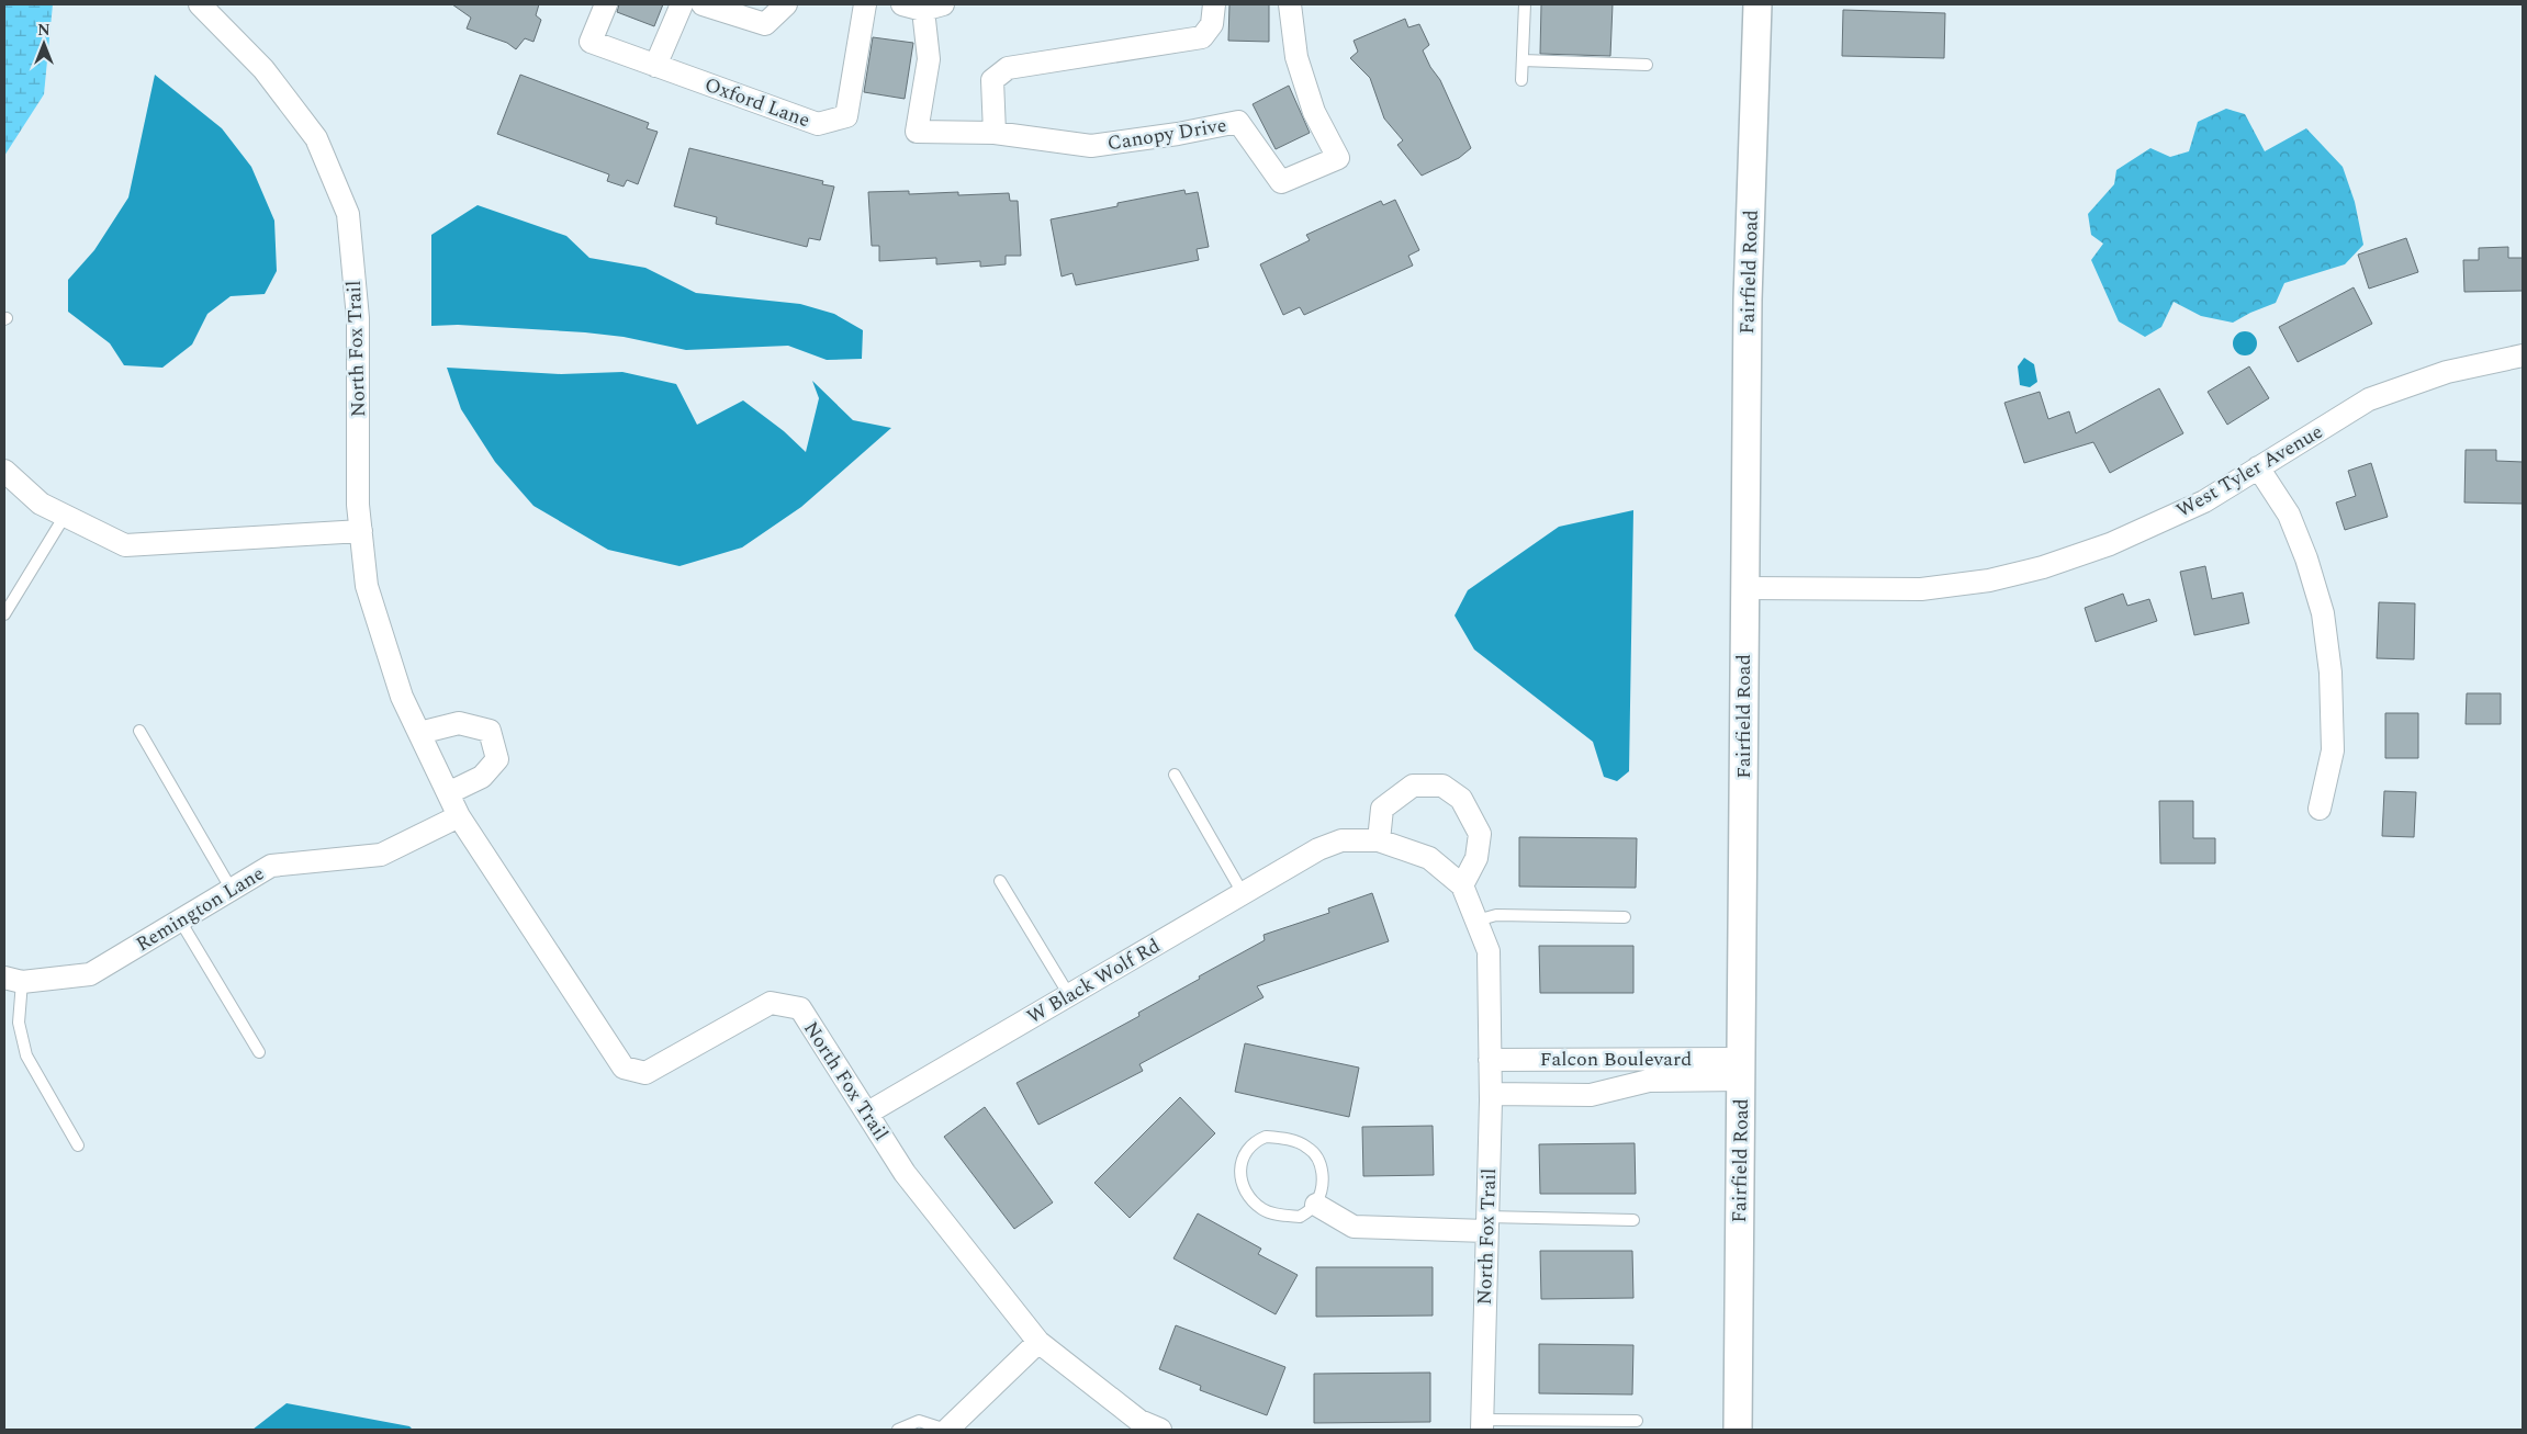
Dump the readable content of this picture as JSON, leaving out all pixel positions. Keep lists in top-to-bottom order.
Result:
{
  "streets": {
    "street": [
      "Oxford Lane",
      "Canopy Drive",
      "Fairfield Road",
      "North Fox Trail",
      "West Tyler Avenue",
      "Remington Lane",
      "W Black Wolf Rd",
      "Falcon Boulevard"
    ]
  },
  "crossings": [
    ["Fairfield Road", "West Tyler Avenue"],
    ["Fairfield Road", "Falcon Boulevard"],
    ["North Fox Trail", "Remington Lane"],
    ["North Fox Trail", "W Black Wolf Rd"],
    ["North Fox Trail", "Falcon Boulevard"]
  ],
  "north": "top"
}
